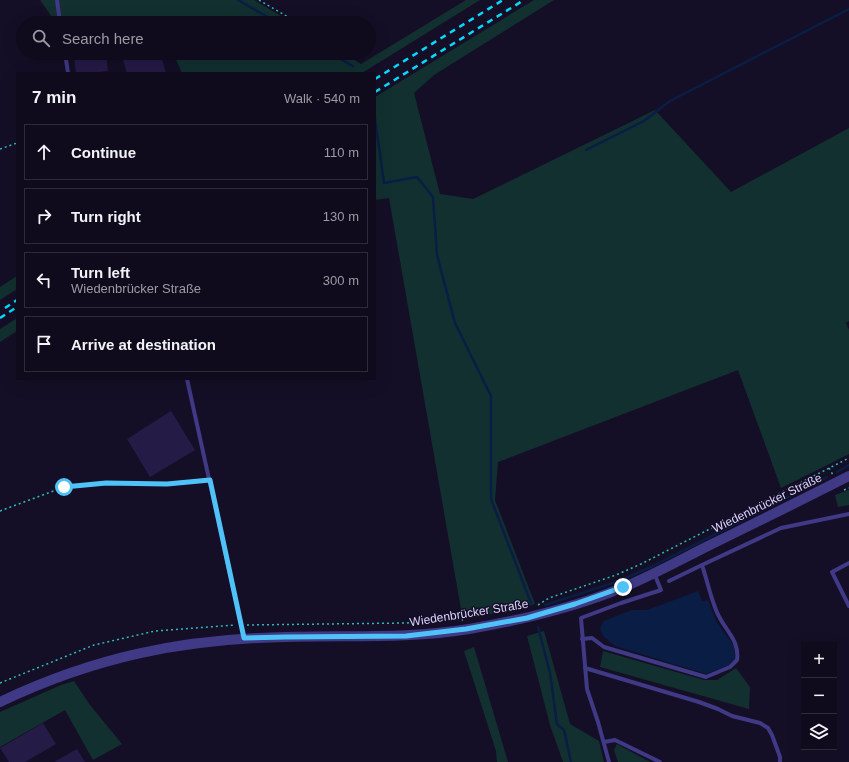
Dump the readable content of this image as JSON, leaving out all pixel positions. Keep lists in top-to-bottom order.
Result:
{
  "streets": {
    "street": ["Wiedenbrücker Straße"]
  },
  "page": {
    "search": "Search here",
    "heading": ["7 min", "Walk · 540 m"],
    "list": [
      ["Continue", "110 m"],
      ["Turn right", "130 m"],
      ["Turn left", "Wiedenbrücker Straße", "300 m"],
      "Arrive at destination"
    ],
    "map_buttons": ["+", "−"]
  }
}
